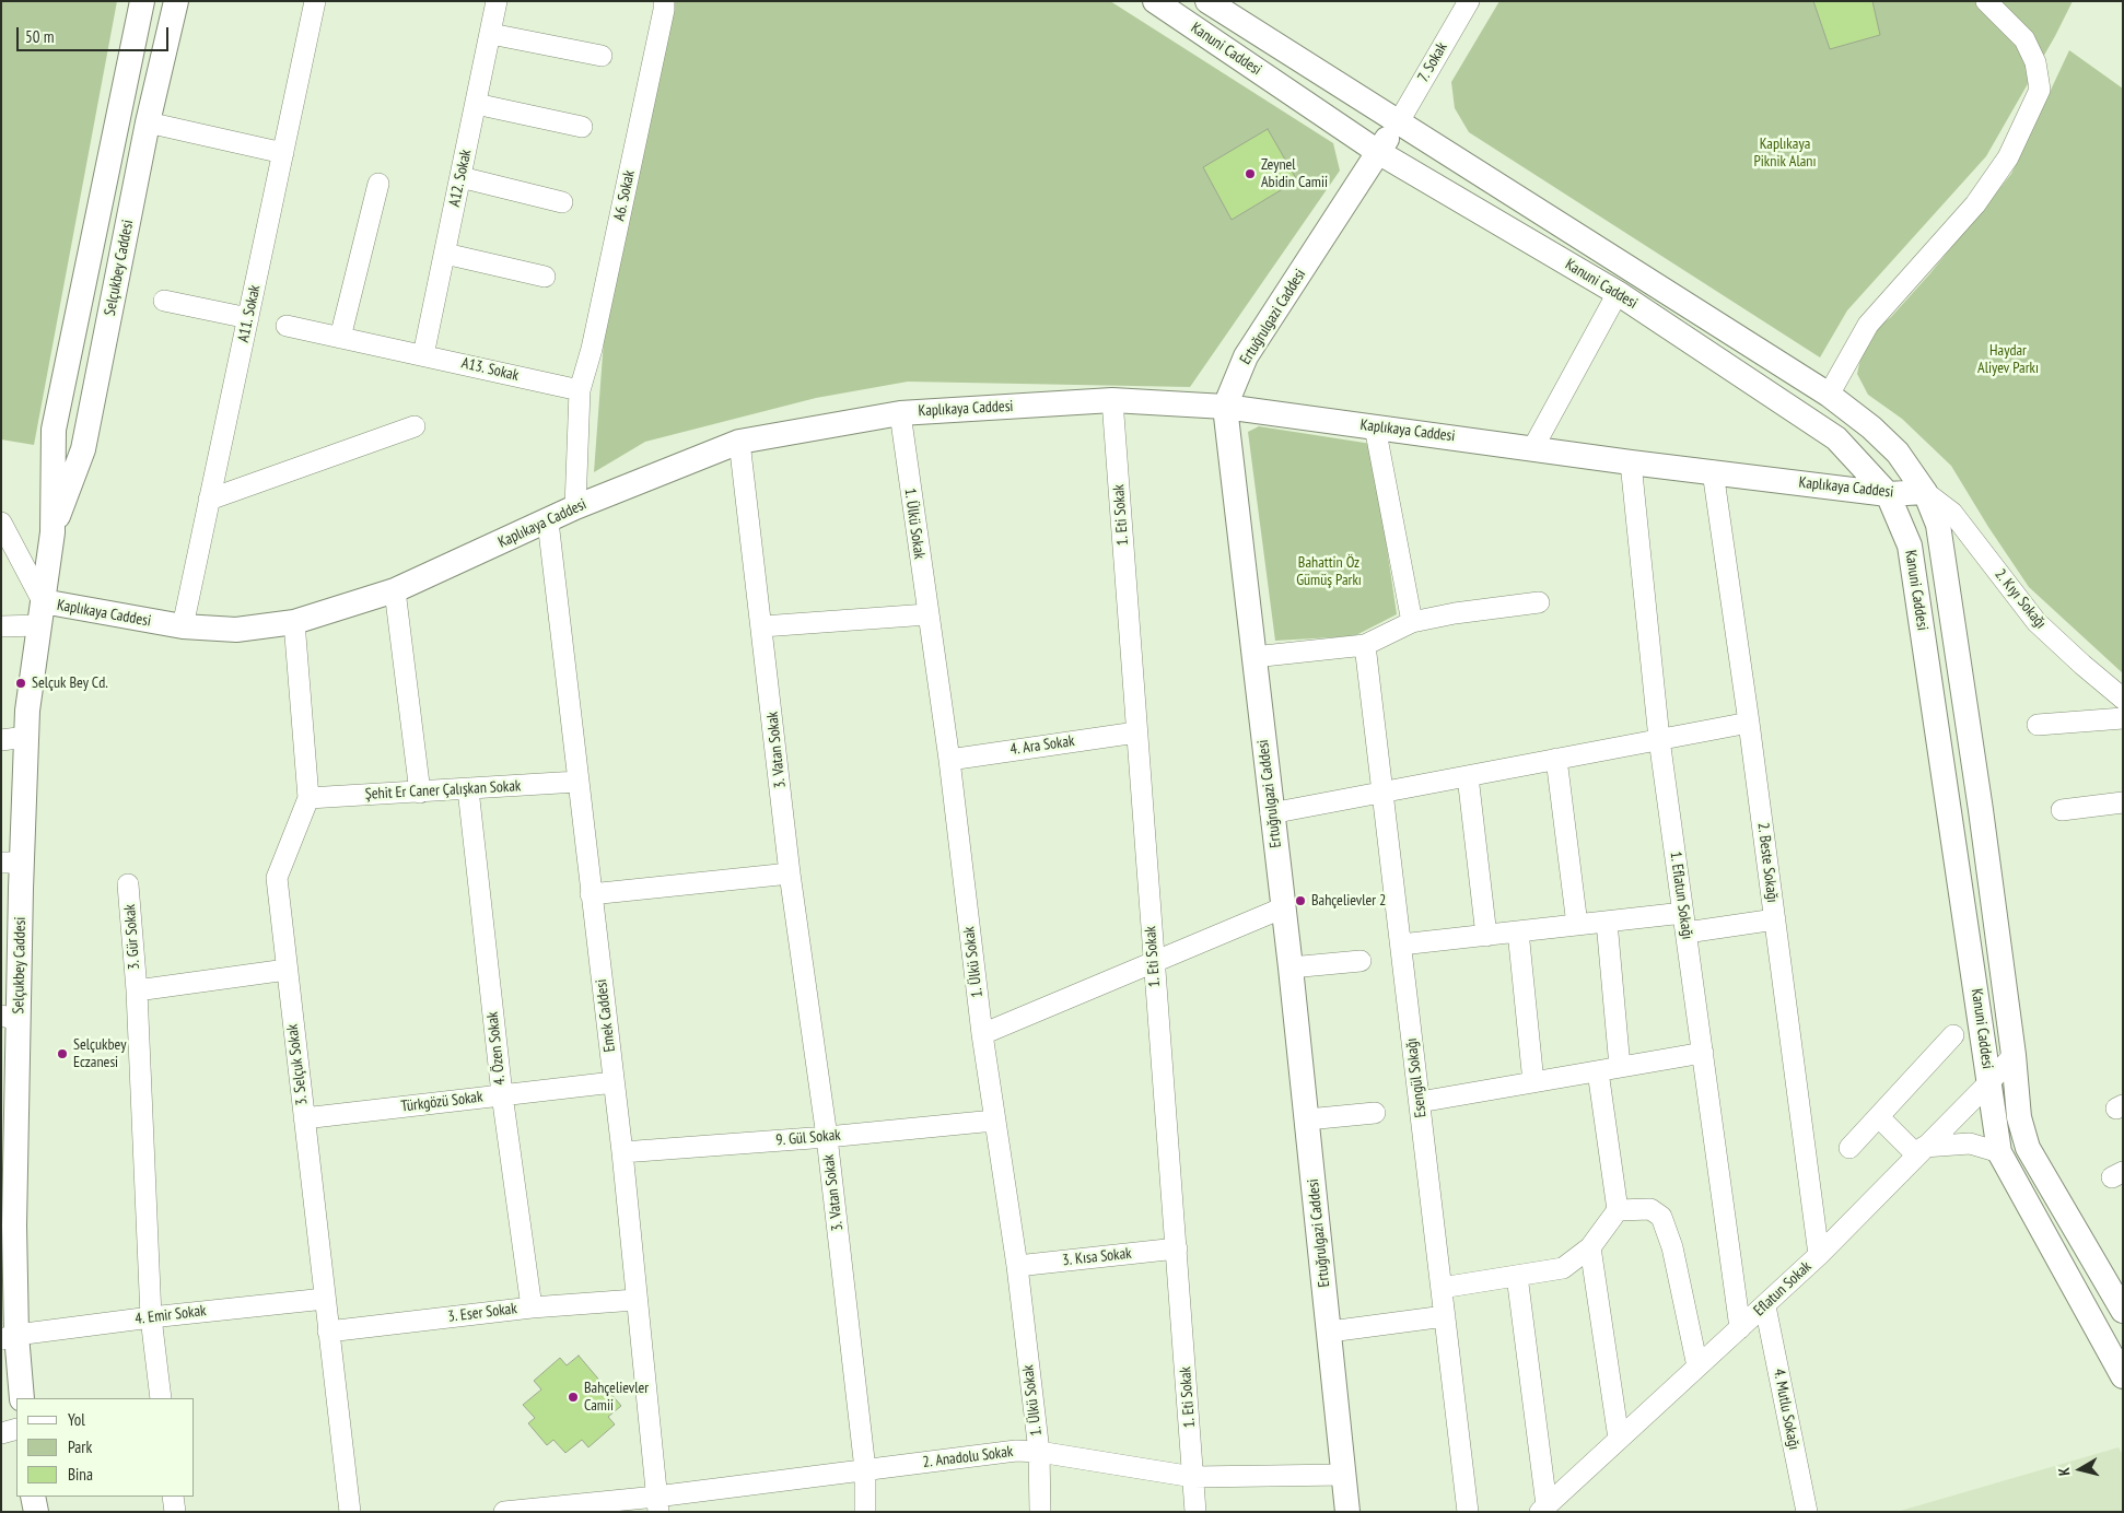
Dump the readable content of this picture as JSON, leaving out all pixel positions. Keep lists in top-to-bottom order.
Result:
{
  "streets": {
    "main road": [
      "Kanuni Caddesi",
      "Selçukbey Caddesi",
      "Ertuğrulgazi Caddesi",
      "Kaplıkaya Caddesi"
    ],
    "street": [
      "7. Sokak",
      "A12. Sokak",
      "A6. Sokak",
      "A11. Sokak",
      "A13. Sokak",
      "1. Eti Sokak",
      "1. Ülkü Sokak",
      "2. Kıyı Sokağı",
      "4. Ara Sokak",
      "3. Vatan Sokak",
      "Şehit Er Caner Çalışkan Sokak",
      "2. Beste Sokağı",
      "1. Eflatun Sokağı",
      "3. Gür Sokak",
      "Emek Caddesi",
      "4. Özen Sokak",
      "3. Selçuk Sokak",
      "Esengül Sokağı",
      "Türkgözü Sokak",
      "9. Gül Sokak",
      "3. Kısa Sokak",
      "Eflatun Sokak",
      "3. Eser Sokak",
      "4. Emir Sokak",
      "4. Mutlu Sokağı",
      "2. Anadolu Sokak"
    ]
  },
  "crossings": [
    ["Kanuni Caddesi", "7. Sokak"],
    ["Kanuni Caddesi", "Ertuğrulgazi Caddesi"],
    ["Kanuni Caddesi", "Kaplıkaya Caddesi"],
    ["Kanuni Caddesi", "2. Kıyı Sokağı"],
    ["Kanuni Caddesi", "Eflatun Sokak"],
    ["7. Sokak", "Ertuğrulgazi Caddesi"],
    ["A12. Sokak", "A13. Sokak"],
    ["A6. Sokak", "A13. Sokak"],
    ["Selçukbey Caddesi", "Kaplıkaya Caddesi"],
    ["Selçukbey Caddesi", "4. Emir Sokak"],
    ["A11. Sokak", "Kaplıkaya Caddesi"],
    ["Ertuğrulgazi Caddesi", "Kaplıkaya Caddesi"],
    ["Ertuğrulgazi Caddesi", "2. Anadolu Sokak"],
    ["Kaplıkaya Caddesi", "1. Eti Sokak"],
    ["Kaplıkaya Caddesi", "1. Ülkü Sokak"],
    ["Kaplıkaya Caddesi", "2. Kıyı Sokağı"],
    ["Kaplıkaya Caddesi", "3. Vatan Sokak"],
    ["Kaplıkaya Caddesi", "2. Beste Sokağı"],
    ["Kaplıkaya Caddesi", "1. Eflatun Sokağı"],
    ["Kaplıkaya Caddesi", "Emek Caddesi"],
    ["Kaplıkaya Caddesi", "3. Selçuk Sokak"],
    ["1. Eti Sokak", "4. Ara Sokak"],
    ["1. Eti Sokak", "3. Kısa Sokak"],
    ["1. Eti Sokak", "2. Anadolu Sokak"],
    ["1. Ülkü Sokak", "4. Ara Sokak"],
    ["1. Ülkü Sokak", "9. Gül Sokak"],
    ["1. Ülkü Sokak", "3. Kısa Sokak"],
    ["1. Ülkü Sokak", "2. Anadolu Sokak"],
    ["3. Vatan Sokak", "9. Gül Sokak"],
    ["3. Vatan Sokak", "2. Anadolu Sokak"],
    ["Şehit Er Caner Çalışkan Sokak", "Emek Caddesi"],
    ["Şehit Er Caner Çalışkan Sokak", "4. Özen Sokak"],
    ["Şehit Er Caner Çalışkan Sokak", "3. Selçuk Sokak"],
    ["2. Beste Sokağı", "Eflatun Sokak"],
    ["1. Eflatun Sokağı", "Eflatun Sokak"],
    ["3. Gür Sokak", "4. Emir Sokak"],
    ["Emek Caddesi", "Türkgözü Sokak"],
    ["Emek Caddesi", "9. Gül Sokak"],
    ["Emek Caddesi", "3. Eser Sokak"],
    ["Emek Caddesi", "2. Anadolu Sokak"],
    ["4. Özen Sokak", "Türkgözü Sokak"],
    ["4. Özen Sokak", "3. Eser Sokak"],
    ["3. Selçuk Sokak", "Türkgözü Sokak"],
    ["3. Selçuk Sokak", "3. Eser Sokak"],
    ["3. Selçuk Sokak", "4. Emir Sokak"],
    ["Eflatun Sokak", "4. Mutlu Sokağı"]
  ],
  "parks": ["Kaplıkaya Piknik Alanı", "Haydar Aliyev Parkı", "Bahattin Öz Gümüş Parkı"],
  "places": [
    "Zeynel Abidin Camii",
    "Selçuk Bey Cd.",
    "Bahçelievler 2",
    "Selçukbey Eczanesi",
    "Bahçelievler Camii"
  ],
  "legend": ["Yol", "Park", "Bina"],
  "scale_bar": "50 m",
  "north": "left"
}
